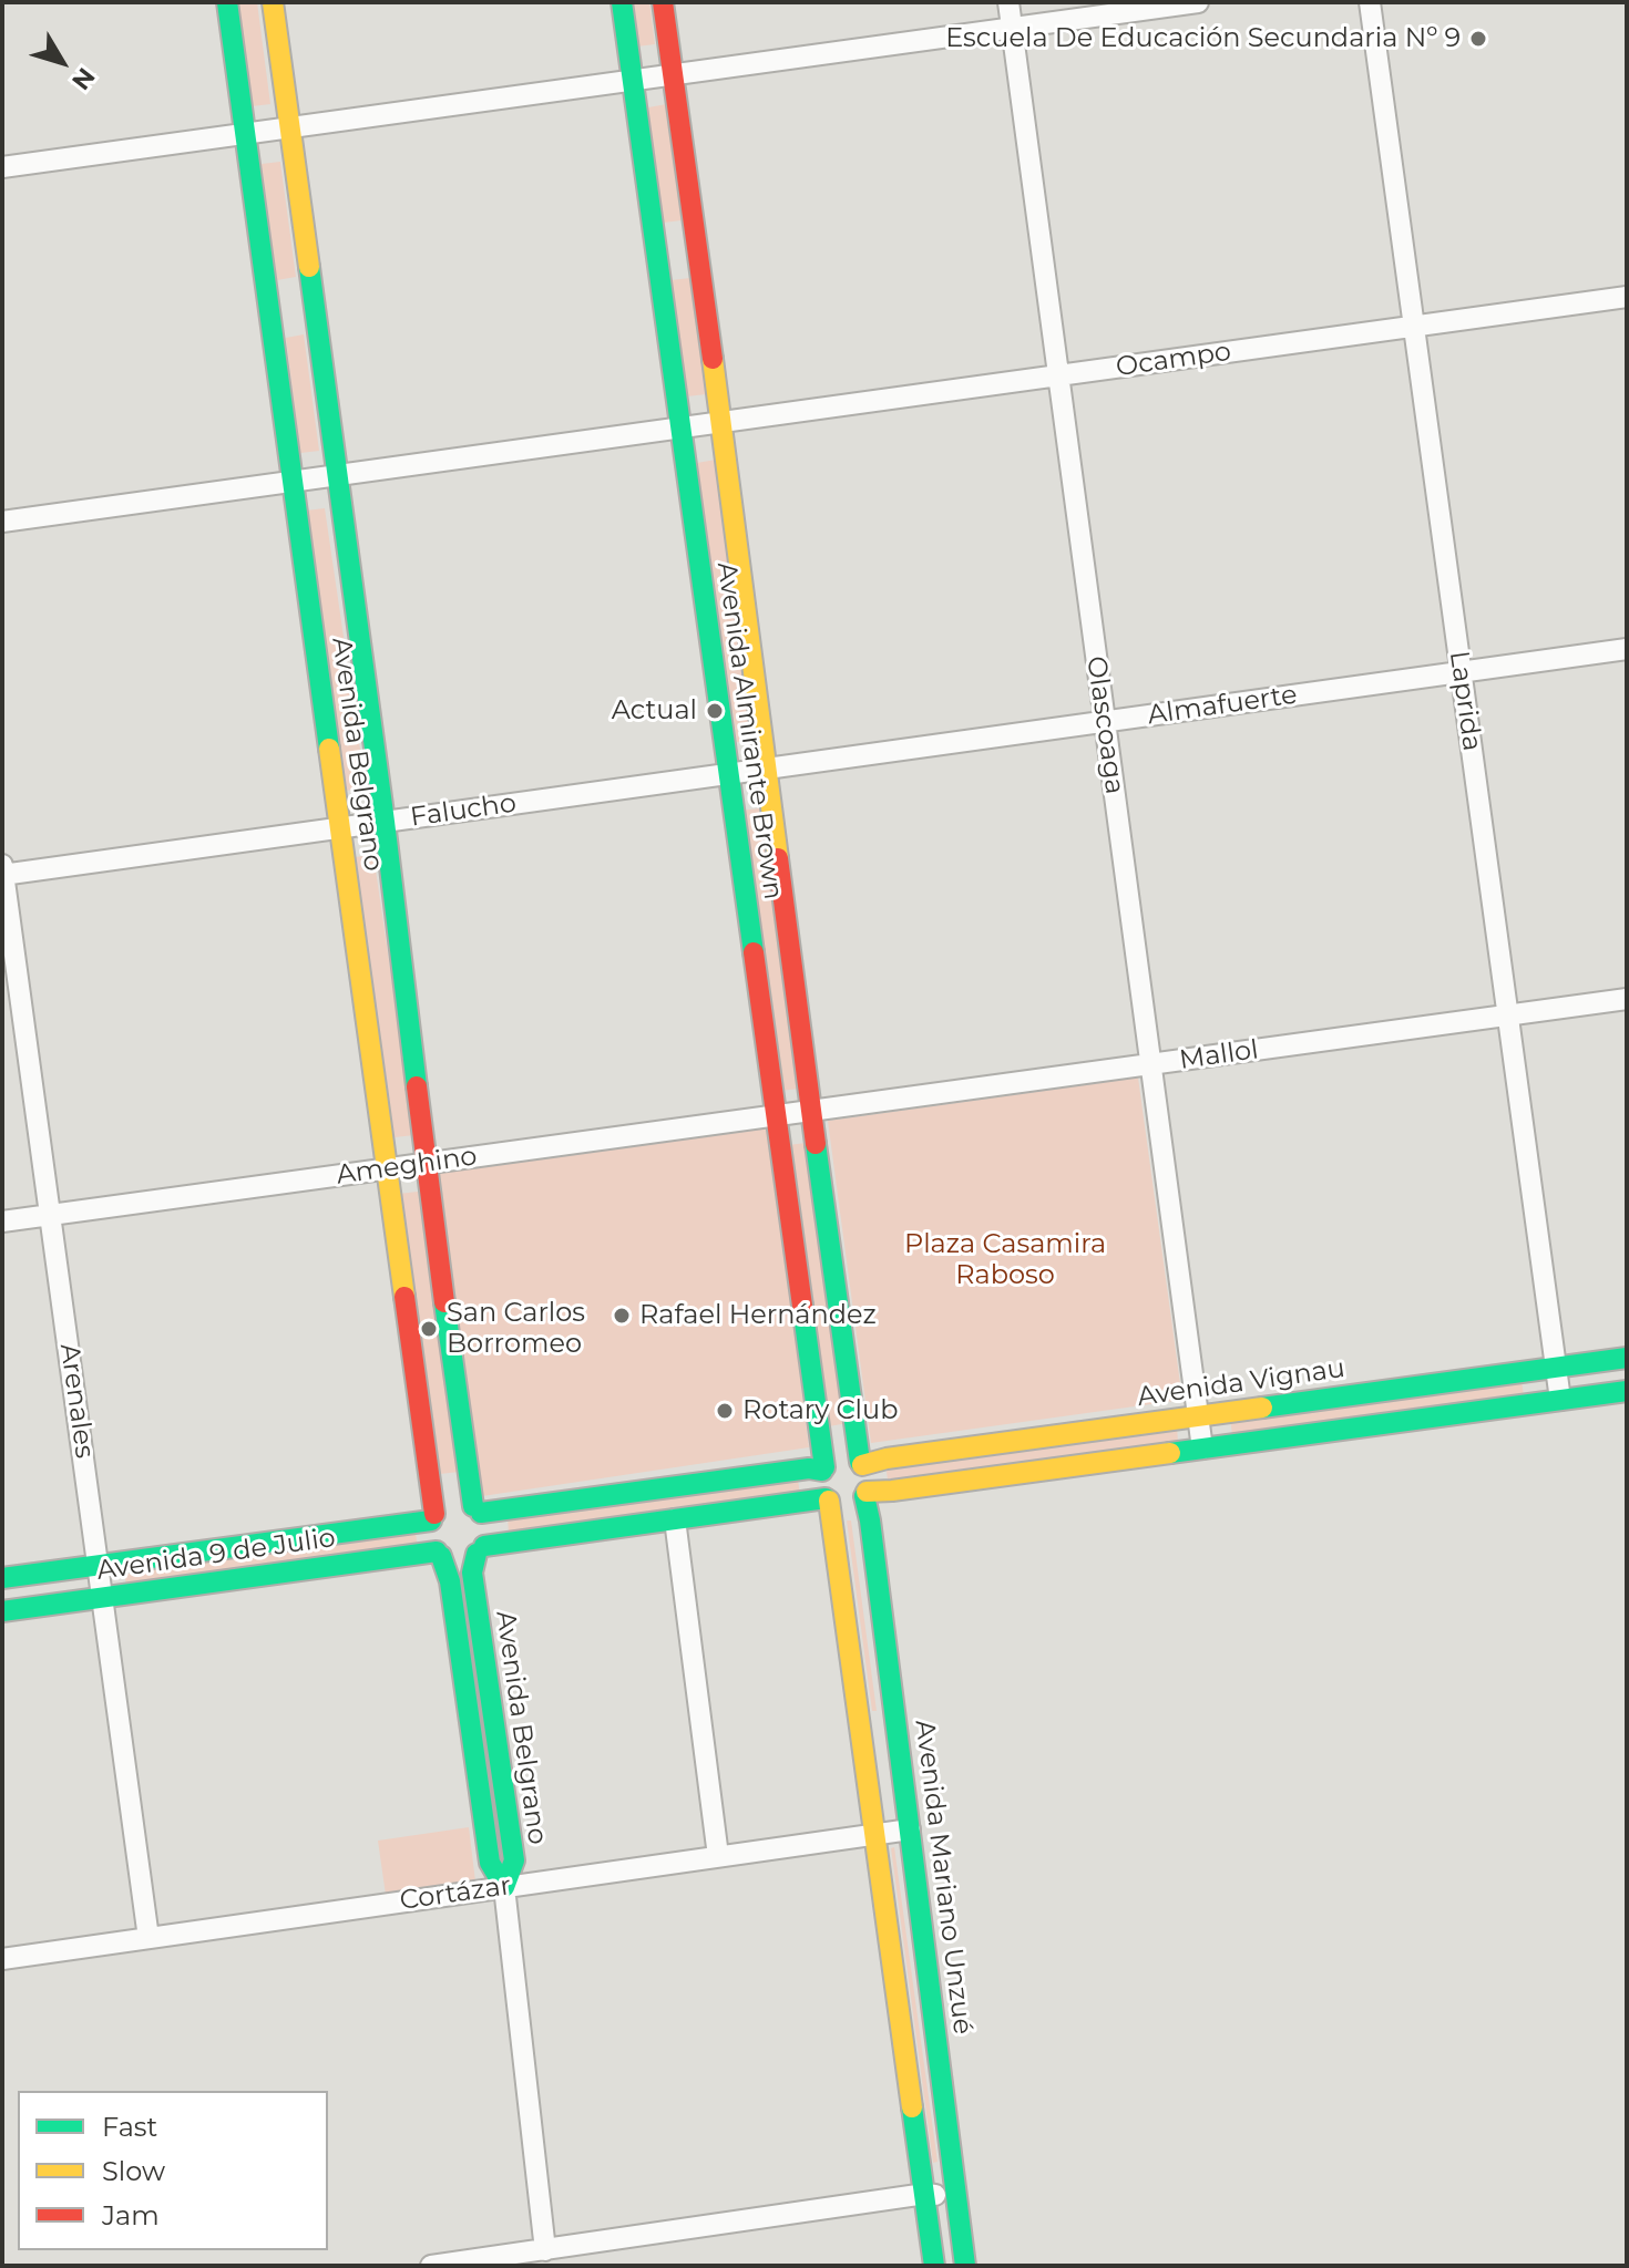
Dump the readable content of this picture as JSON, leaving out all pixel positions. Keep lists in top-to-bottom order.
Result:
{
  "streets": {
    "main road": [
      "Avenida Almirante Brown",
      "Avenida Belgrano",
      "Avenida Vignau",
      "Avenida 9 de Julio",
      "Avenida Mariano Unzué"
    ],
    "street": [
      "Ocampo",
      "Laprida",
      "Almafuerte",
      "Olascoaga",
      "Falucho",
      "Mallol",
      "Ameghino",
      "Arenales",
      "Cortázar"
    ]
  },
  "crossings": [
    ["Ocampo", "Laprida"],
    ["Ocampo", "Olascoaga"],
    ["Ocampo", "Avenida Almirante Brown"],
    ["Ocampo", "Avenida Belgrano"],
    ["Laprida", "Almafuerte"],
    ["Laprida", "Mallol"],
    ["Laprida", "Avenida Vignau"],
    ["Almafuerte", "Olascoaga"],
    ["Almafuerte", "Avenida Almirante Brown"],
    ["Almafuerte", "Falucho"],
    ["Olascoaga", "Mallol"],
    ["Olascoaga", "Avenida Vignau"],
    ["Avenida Almirante Brown", "Falucho"],
    ["Avenida Almirante Brown", "Mallol"],
    ["Avenida Almirante Brown", "Ameghino"],
    ["Avenida Almirante Brown", "Avenida Vignau"],
    ["Avenida Almirante Brown", "Avenida Mariano Unzué"],
    ["Avenida Belgrano", "Falucho"],
    ["Avenida Belgrano", "Ameghino"],
    ["Avenida Belgrano", "Avenida 9 de Julio"],
    ["Avenida Belgrano", "Cortázar"],
    ["Falucho", "Arenales"],
    ["Mallol", "Ameghino"],
    ["Ameghino", "Arenales"],
    ["Avenida Vignau", "Avenida Mariano Unzué"],
    ["Arenales", "Avenida 9 de Julio"],
    ["Arenales", "Cortázar"],
    ["Avenida Mariano Unzué", "Cortázar"]
  ],
  "parks": ["Plaza Casamira Raboso"],
  "places": [
    "Escuela De Educación Secundaria Nº 9",
    "Actual",
    "Rafael Hernández",
    "San Carlos Borromeo",
    "Rotary Club"
  ],
  "legend": ["Fast", "Slow", "Jam"],
  "north": "bottom right"
}
